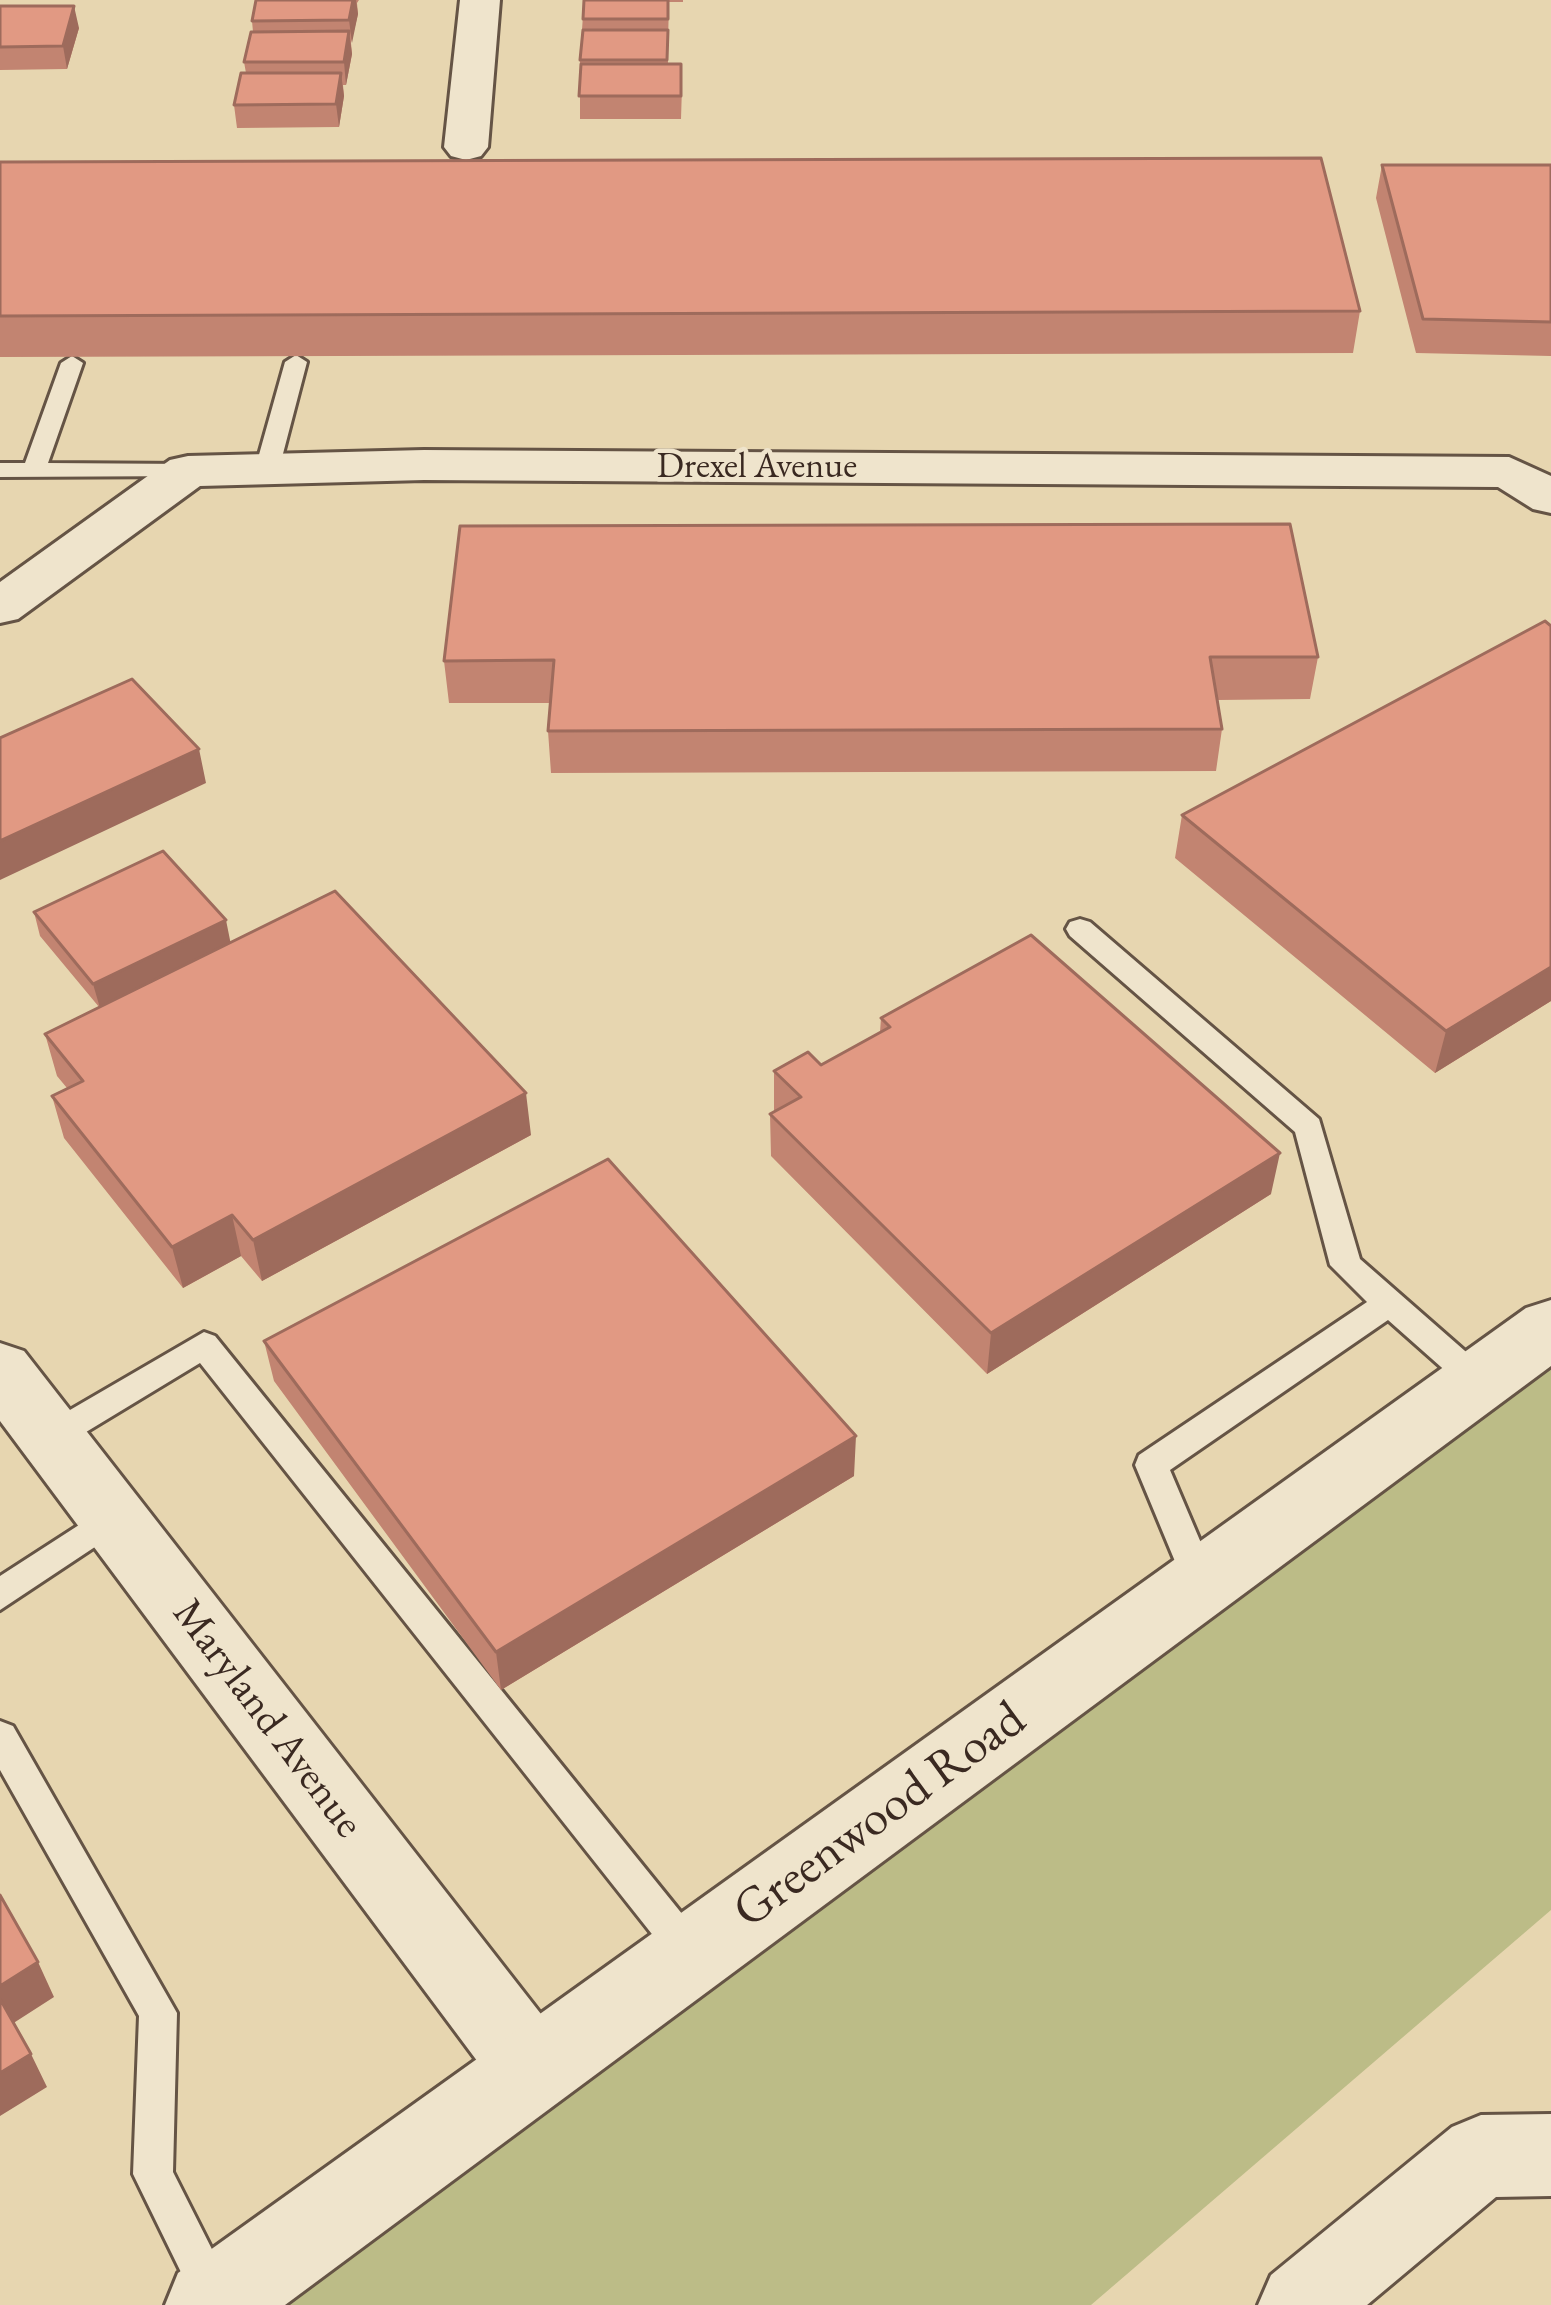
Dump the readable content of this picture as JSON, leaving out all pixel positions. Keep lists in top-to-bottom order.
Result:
{
  "streets": {
    "street": ["Drexel Avenue", "Maryland Avenue", "Greenwood Road"]
  },
  "crossings": [
    ["Maryland Avenue", "Greenwood Road"]
  ]
}
